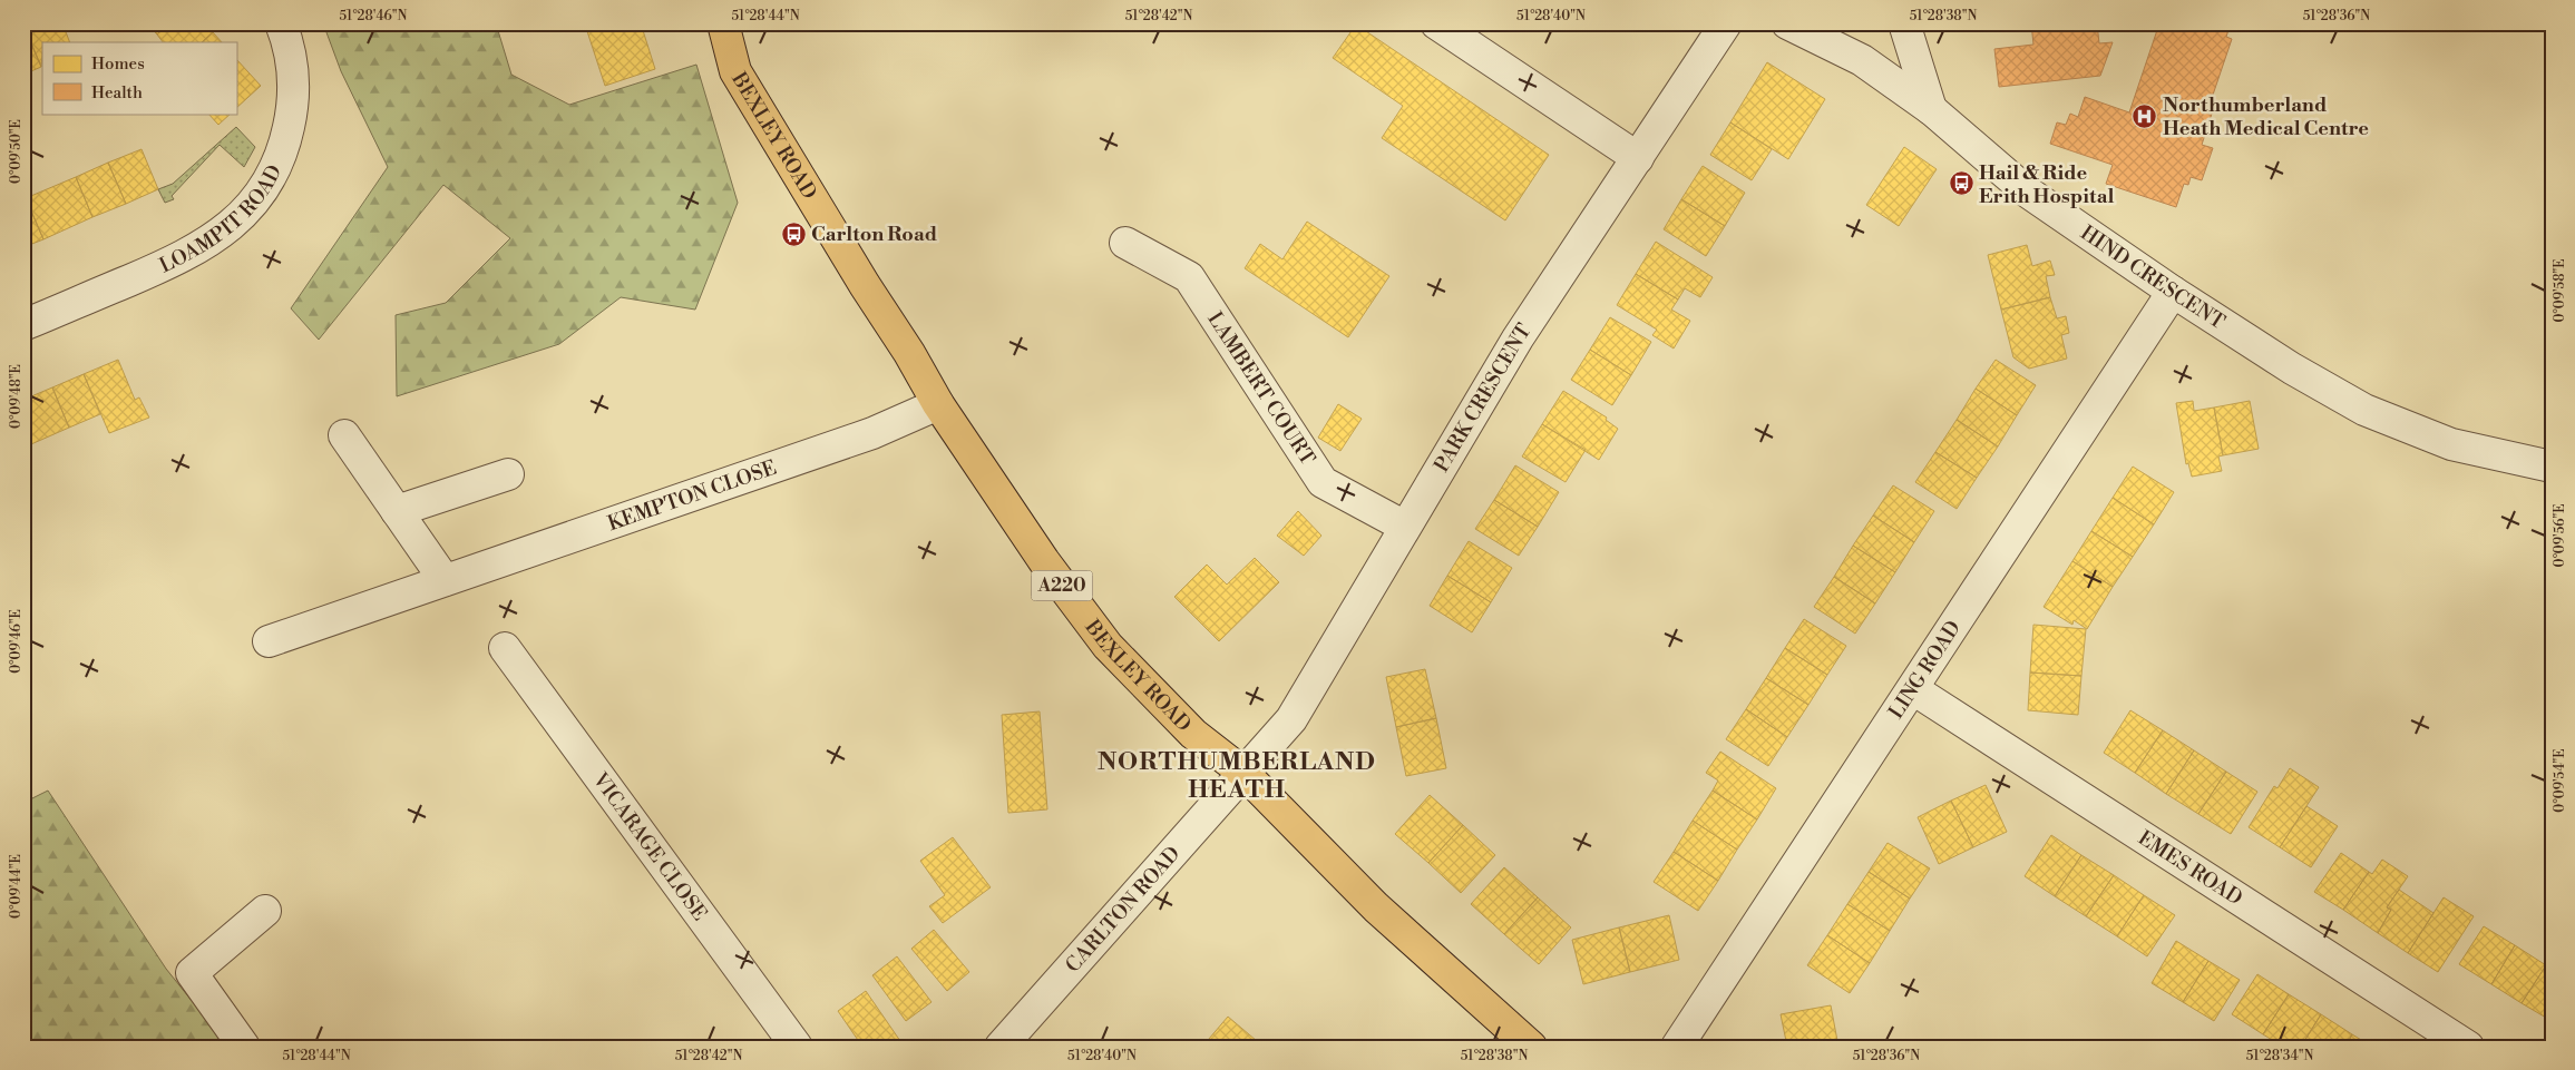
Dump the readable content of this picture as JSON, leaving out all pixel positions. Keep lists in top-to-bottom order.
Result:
{
  "streets": {
    "main road": ["BEXLEY ROAD", "A220"],
    "street": [
      "LOAMPIT ROAD",
      "HIND CRESCENT",
      "LAMBERT COURT",
      "PARK CRESCENT",
      "KEMPTON CLOSE",
      "LING ROAD",
      "VICARAGE CLOSE",
      "EMES ROAD",
      "CARLTON ROAD"
    ]
  },
  "crossings": [
    ["BEXLEY ROAD", "PARK CRESCENT"],
    ["BEXLEY ROAD", "KEMPTON CLOSE"],
    ["BEXLEY ROAD", "CARLTON ROAD"],
    ["HIND CRESCENT", "LING ROAD"],
    ["LAMBERT COURT", "PARK CRESCENT"],
    ["PARK CRESCENT", "CARLTON ROAD"],
    ["LING ROAD", "EMES ROAD"]
  ],
  "districts": ["NORTHUMBERLAND HEATH"],
  "places": {
    "hospital": ["Northumberland Heath Medical Centre"],
    "bus stop": ["Hail & Ride Erith Hospital", "Carlton Road"]
  },
  "legend": ["Homes", "Health"],
  "coordinates": [
    "51°28'46\"N",
    "51°28'44\"N",
    "51°28'42\"N",
    "51°28'40\"N",
    "51°28'38\"N",
    "51°28'36\"N",
    "0°09'50\"E",
    "0°09'58\"E",
    "0°09'48\"E",
    "0°09'56\"E",
    "0°09'46\"E",
    "0°09'54\"E",
    "0°09'44\"E",
    "51°28'34\"N"
  ]
}
